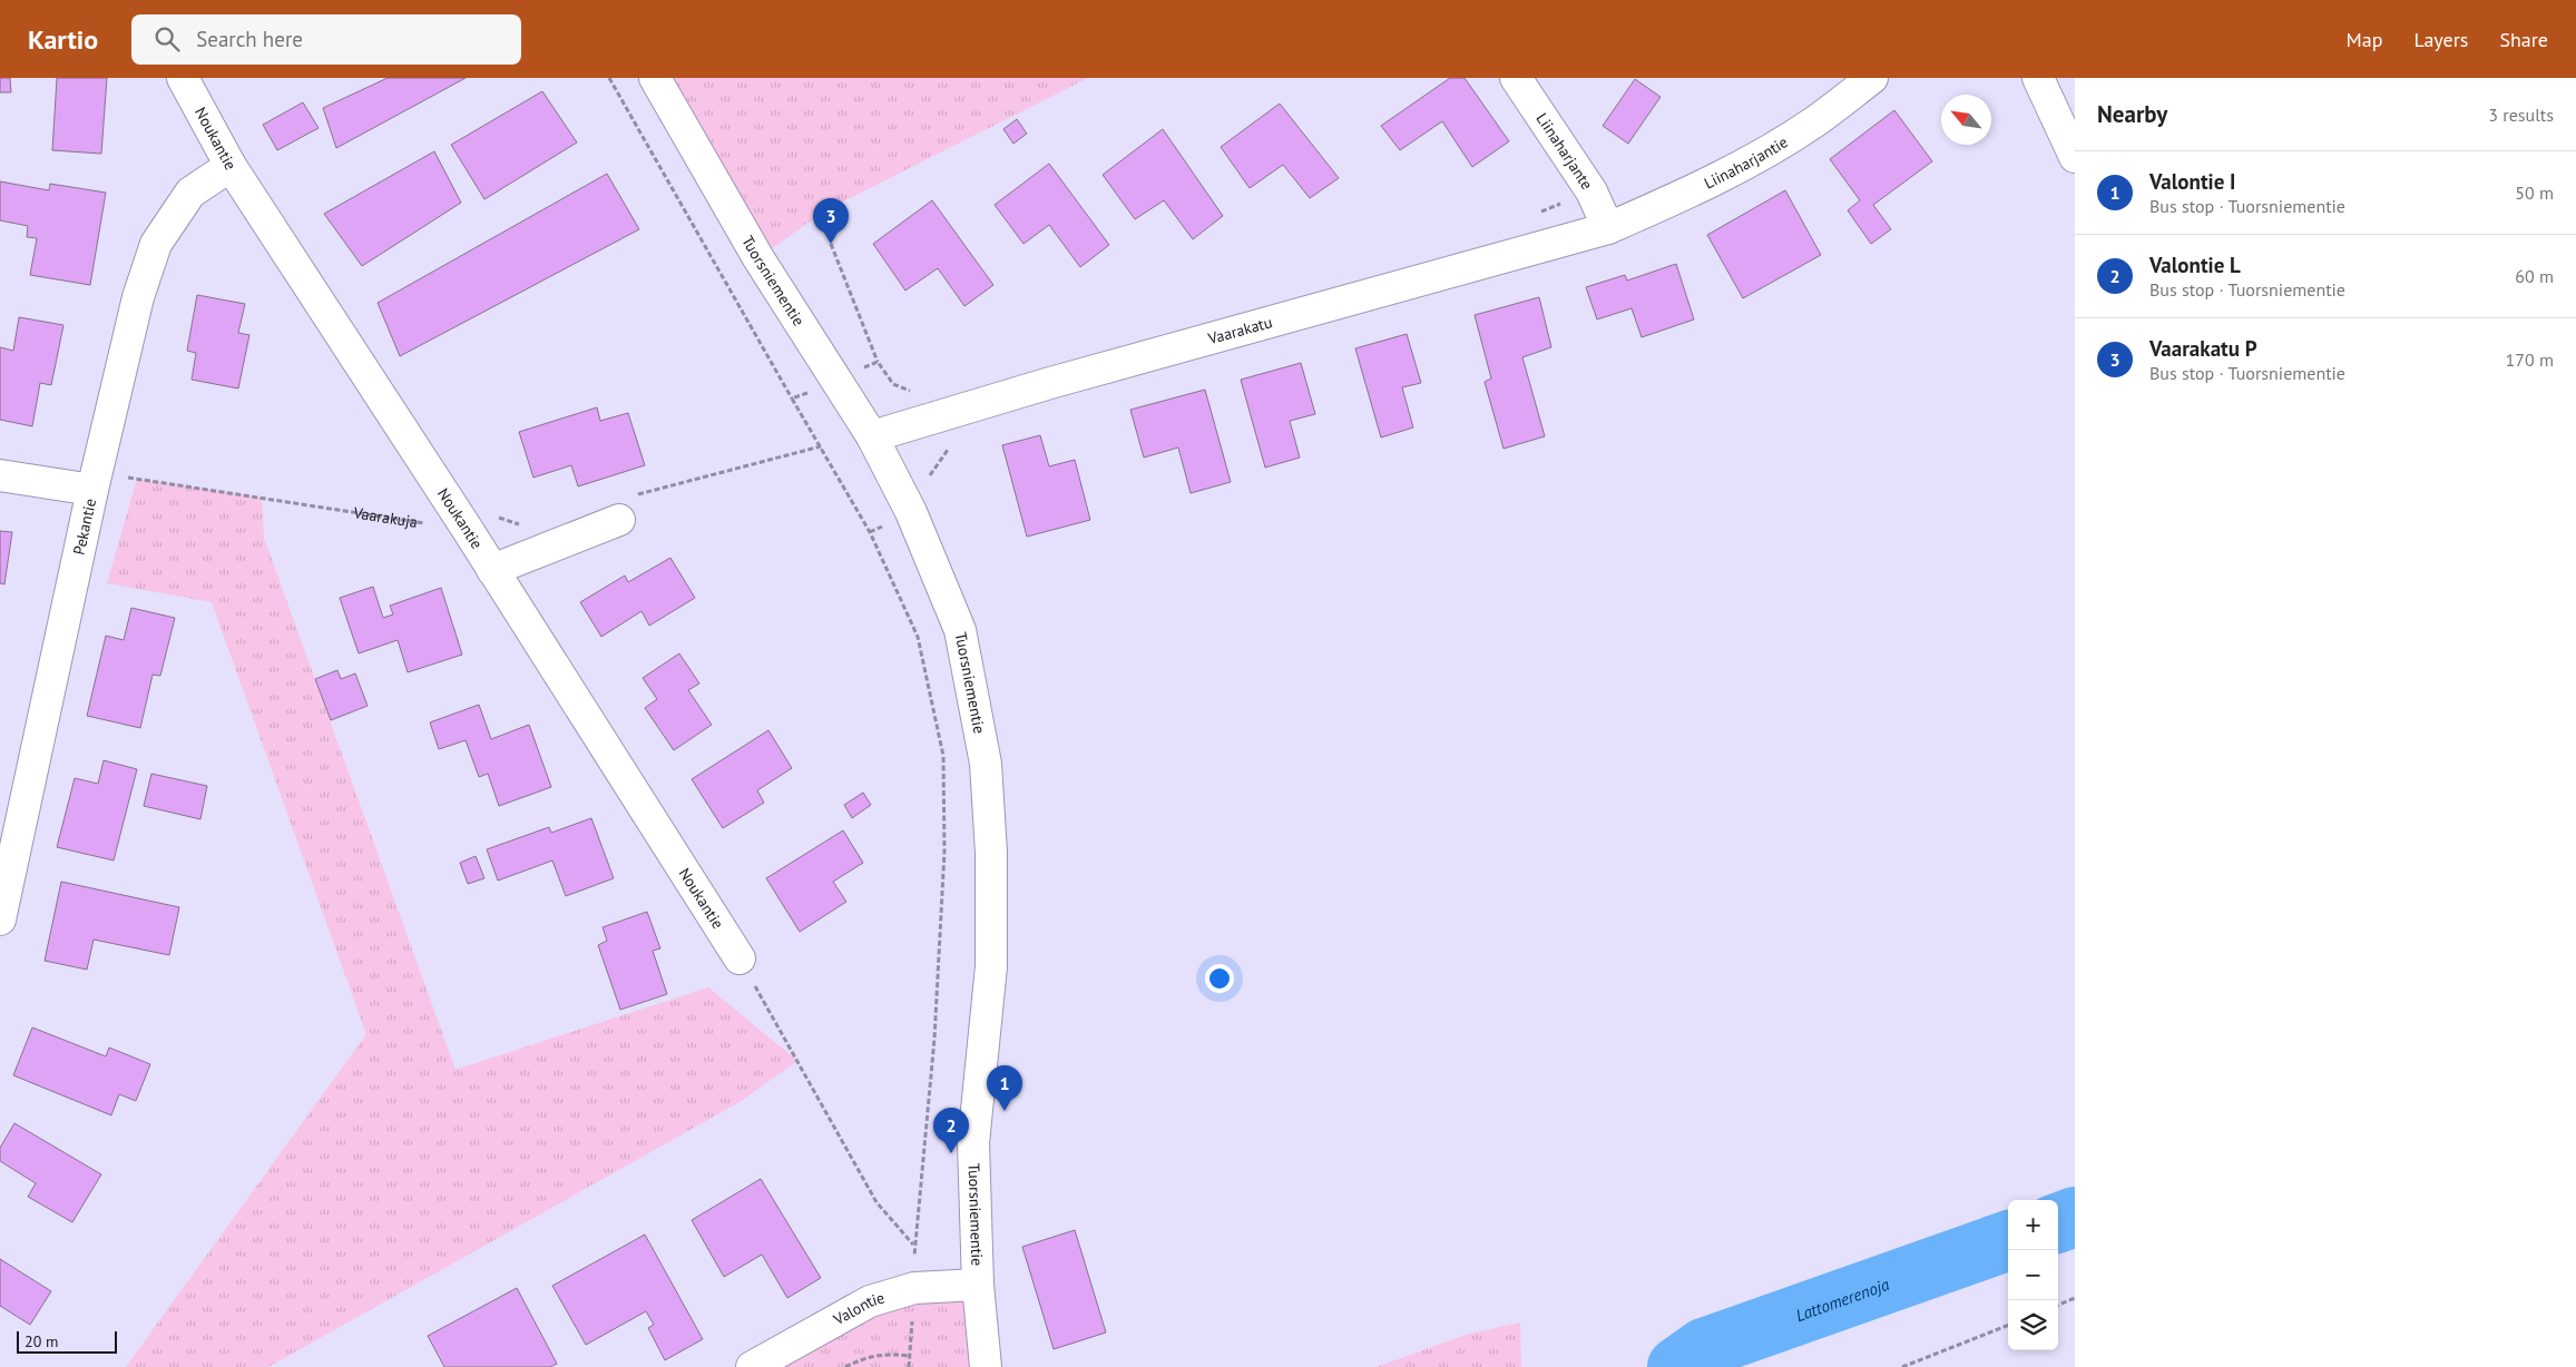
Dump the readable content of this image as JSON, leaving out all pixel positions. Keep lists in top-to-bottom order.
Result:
{
  "streets": {
    "street": [
      "Noukantie",
      "Liinaharjante",
      "Liinaharjantie",
      "Tuorsniementie",
      "Vaarakatu",
      "Pekantie",
      "Valontie"
    ],
    "path": ["Vaarakuja"]
  },
  "crossings": [
    ["Noukantie", "Vaarakuja"],
    ["Noukantie", "Pekantie"],
    ["Liinaharjante", "Liinaharjantie"],
    ["Liinaharjante", "Vaarakatu"],
    ["Liinaharjantie", "Vaarakatu"],
    ["Tuorsniementie", "Vaarakatu"],
    ["Tuorsniementie", "Valontie"],
    ["Vaarakuja", "Pekantie"]
  ],
  "water": ["Lattomerenoja"],
  "scale_bar": "20 m",
  "north": "top left",
  "page": {
    "header": "Kartio",
    "search": "Search here",
    "nav": ["Map", "Layers", "Share"],
    "heading": ["Nearby", "3 results"],
    "list": [
      {
        "mark": "1",
        "name": "Valontie I",
        "note": "Bus stop · Tuorsniementie",
        "value": "50 m"
      },
      {
        "mark": "2",
        "name": "Valontie L",
        "note": "Bus stop · Tuorsniementie",
        "value": "60 m"
      },
      {
        "mark": "3",
        "name": "Vaarakatu P",
        "note": "Bus stop · Tuorsniementie",
        "value": "170 m"
      }
    ],
    "pins": ["3", "1", "2"],
    "map_buttons": ["+", "−"],
    "scale": "20 m"
  }
}
